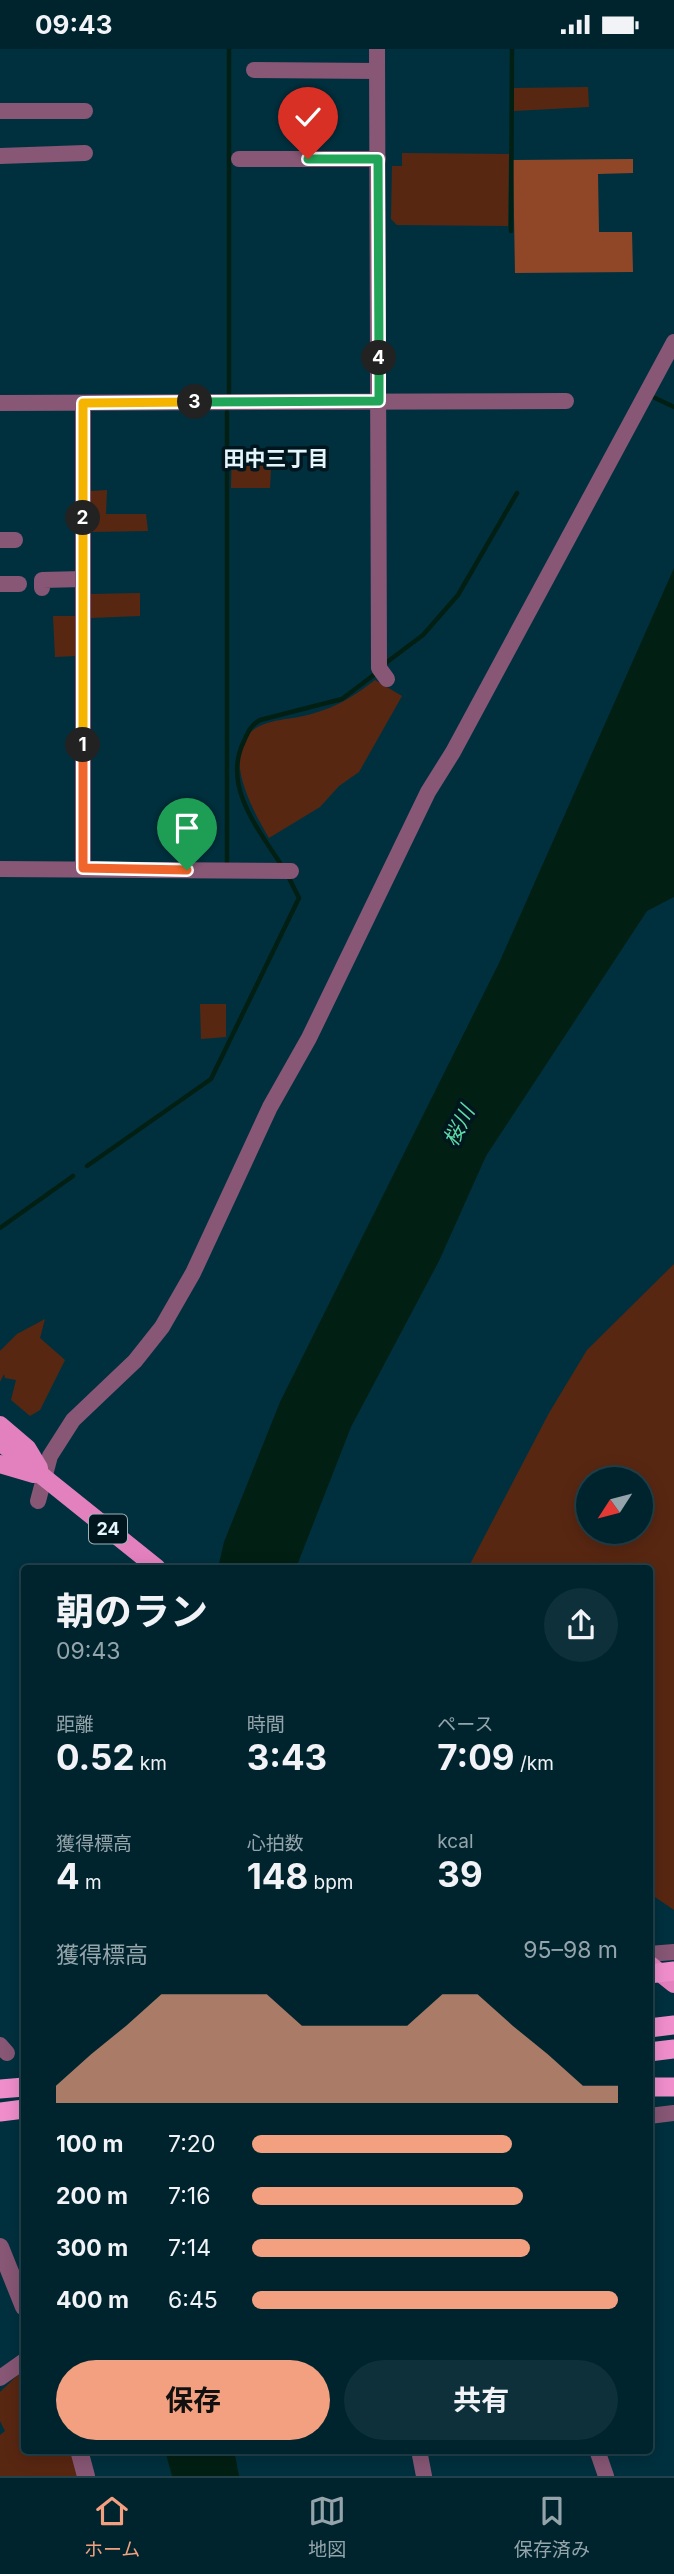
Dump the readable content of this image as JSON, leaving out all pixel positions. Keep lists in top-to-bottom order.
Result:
{
  "streets": {
    "main road": ["24"]
  },
  "districts": ["田中三丁目"],
  "water": ["桜川"],
  "north": "bottom left",
  "page": {
    "status": "09:43",
    "pins": [
      "4",
      "3",
      "2",
      "1"
    ],
    "heading": ["朝のラン", "09:43"],
    "stats": [
      ["距離", "0.52 km"],
      ["時間", "3:43"],
      ["ペース", "7:09 /km"],
      ["獲得標高", "4 m"],
      ["心拍数", "148 bpm"],
      ["kcal", "39"]
    ],
    "chart": ["獲得標高", "95–98 m"],
    "list": [
      {
        "name": "100 m",
        "note": "7:20"
      },
      {
        "name": "200 m",
        "note": "7:16"
      },
      {
        "name": "300 m",
        "note": "7:14"
      },
      {
        "name": "400 m",
        "note": "6:45"
      }
    ],
    "buttons": ["保存", "共有"],
    "tabs": ["ホーム", "地図", "保存済み"]
  }
}
